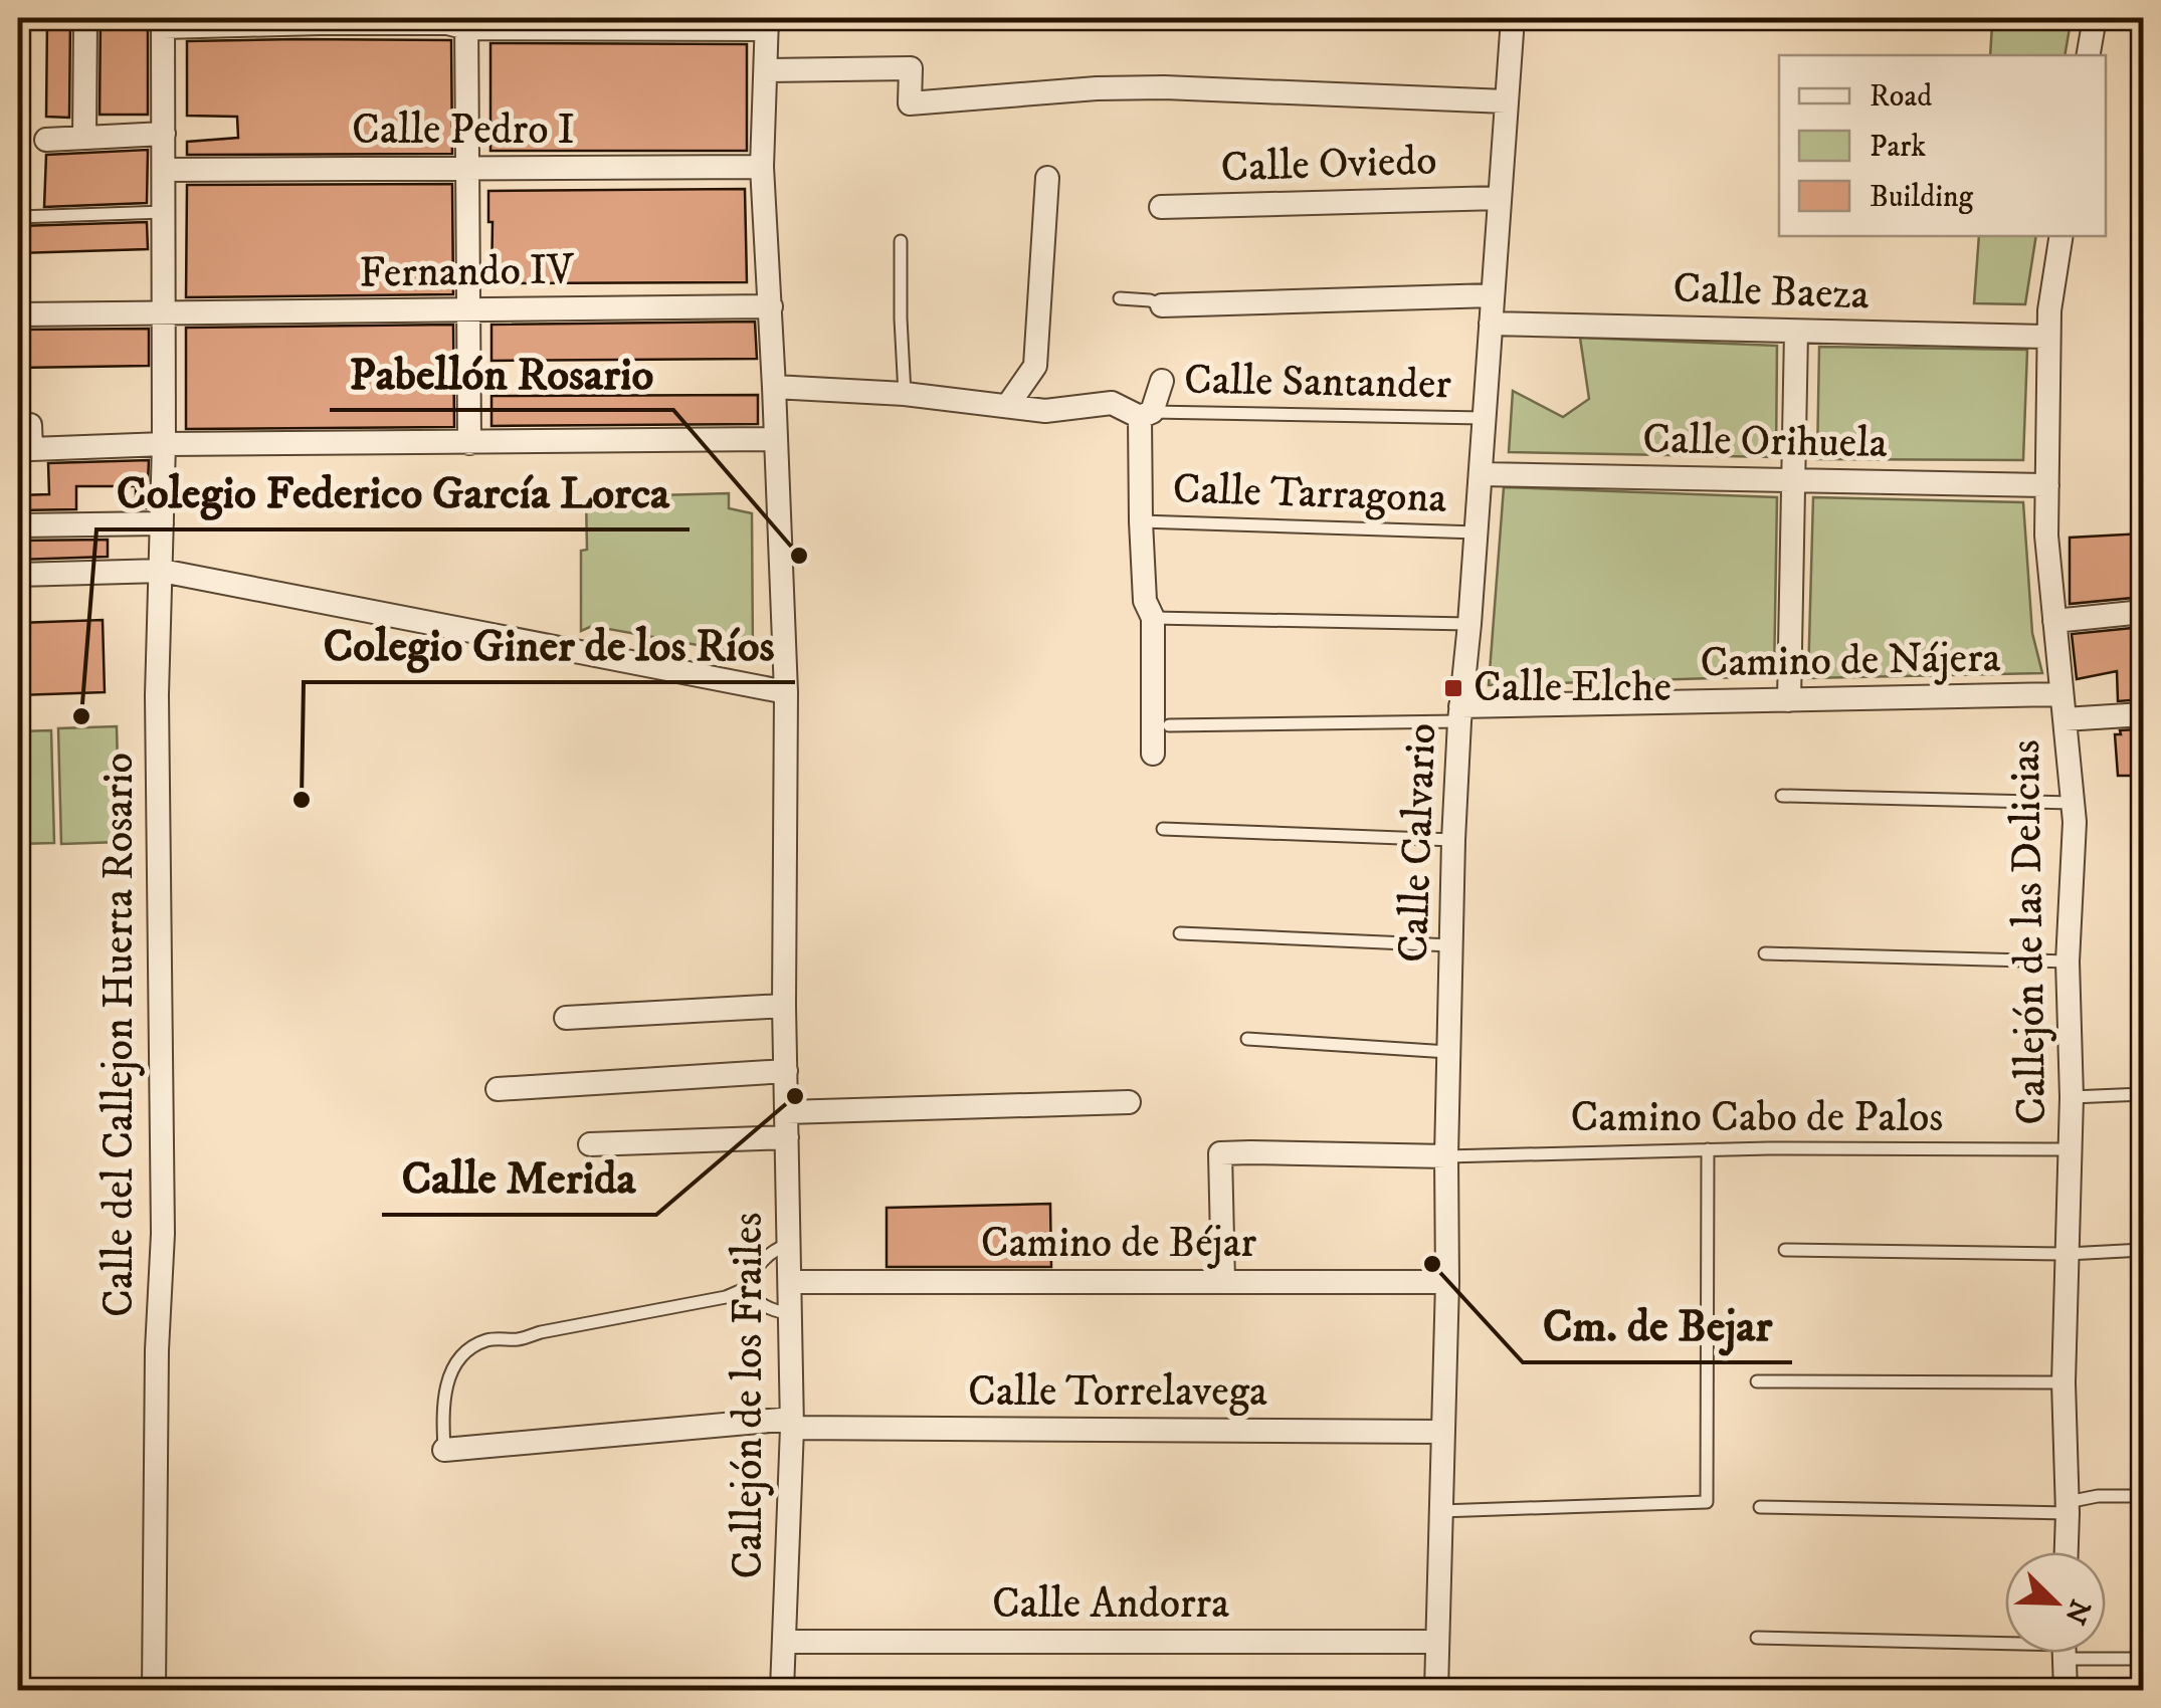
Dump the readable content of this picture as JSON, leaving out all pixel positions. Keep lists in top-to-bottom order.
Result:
{
  "streets": {
    "street": [
      "Calle Pedro I",
      "Calle Oviedo",
      "Fernando IV",
      "Calle Baeza",
      "Calle Orihuela",
      "Camino de Nájera",
      "Calle Calvario",
      "Callejón de las Delicias",
      "Calle del Callejon Huerta Rosario",
      "Camino de Béjar",
      "Calle Torrelavega",
      "Callejón de los Frailes",
      "Calle Andorra"
    ],
    "lane": ["Calle Santander", "Calle Tarragona", "Camino Cabo de Palos"]
  },
  "crossings": [
    ["Calle Pedro I", "Calle del Callejon Huerta Rosario"],
    ["Calle Pedro I", "Callejón de los Frailes"],
    ["Calle Oviedo", "Calle Calvario"],
    ["Fernando IV", "Calle del Callejon Huerta Rosario"],
    ["Fernando IV", "Callejón de los Frailes"],
    ["Calle Baeza", "Calle Calvario"],
    ["Calle Baeza", "Callejón de las Delicias"],
    ["Calle Santander", "Calle Calvario"],
    ["Calle Orihuela", "Calle Calvario"],
    ["Calle Orihuela", "Callejón de las Delicias"],
    ["Calle Tarragona", "Calle Calvario"],
    ["Camino de Nájera", "Calle Calvario"],
    ["Camino de Nájera", "Callejón de las Delicias"],
    ["Calle Calvario", "Camino Cabo de Palos"],
    ["Calle Calvario", "Camino de Béjar"],
    ["Calle Calvario", "Calle Torrelavega"],
    ["Calle Calvario", "Calle Andorra"],
    ["Callejón de las Delicias", "Camino Cabo de Palos"],
    ["Camino de Béjar", "Callejón de los Frailes"],
    ["Calle Torrelavega", "Callejón de los Frailes"],
    ["Callejón de los Frailes", "Calle Andorra"]
  ],
  "places": {
    "other": [
      "Pabellón Rosario",
      "Colegio Federico García Lorca",
      "Colegio Giner de los Ríos",
      "Calle Merida",
      "Cm. de Bejar"
    ],
    "transit": ["Calle Elche"]
  },
  "legend": ["Road", "Park", "Building"],
  "north": "bottom right"
}
